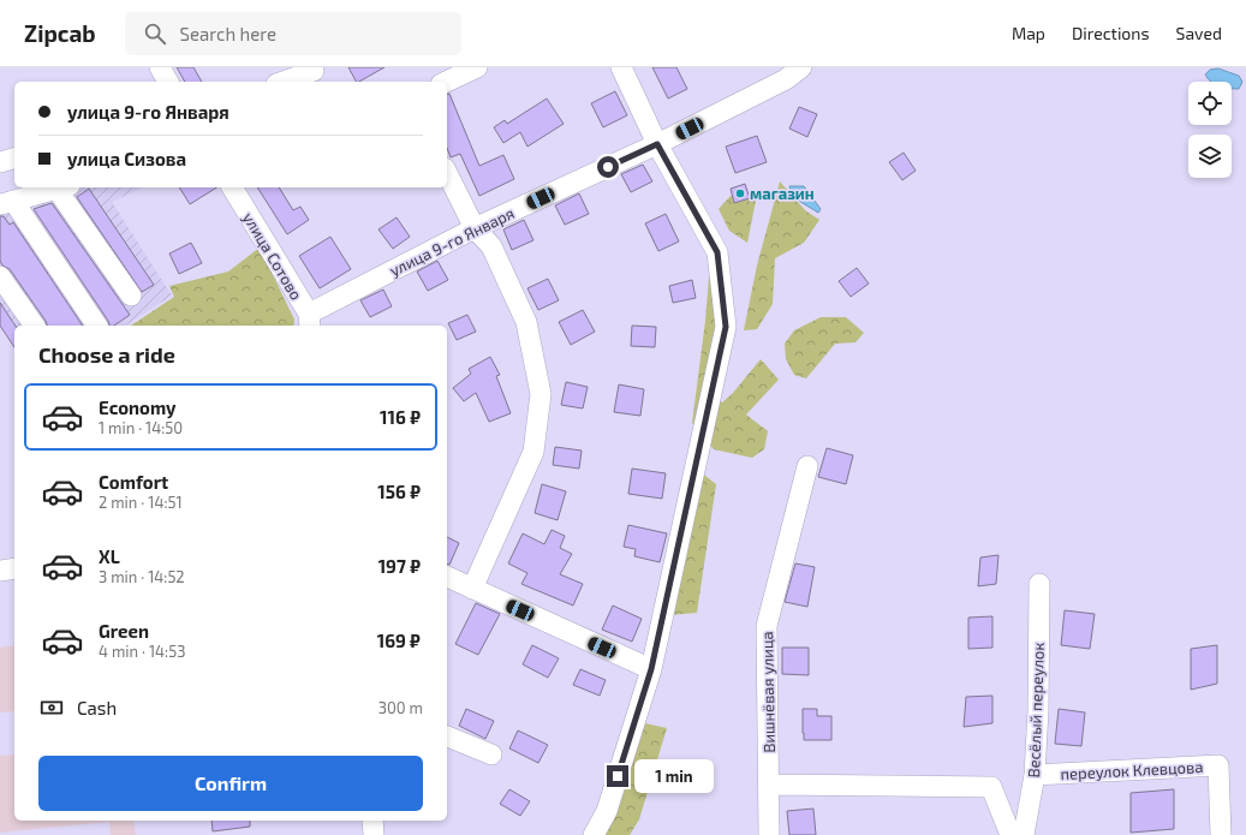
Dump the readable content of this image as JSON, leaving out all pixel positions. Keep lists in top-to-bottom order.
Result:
{
  "streets": {
    "street": [
      "улица 9-го Января",
      "улица Сотово",
      "Вишнёвая улица",
      "Весёлый переулок",
      "переулок Клевцова"
    ]
  },
  "crossings": [
    ["улица 9-го Января", "улица Сотово"],
    ["Весёлый переулок", "переулок Клевцова"]
  ],
  "places": ["магазин"],
  "page": {
    "header": "Zipcab",
    "search": "Search here",
    "nav": ["Map", "Directions", "Saved"],
    "banner": ["улица 9-го Января", "улица Сизова"],
    "heading": "Choose a ride",
    "list": [
      {
        "name": "Economy",
        "note": "1 min · 14:50",
        "value": "116 ₽"
      },
      {
        "name": "Comfort",
        "note": "2 min · 14:51",
        "value": "156 ₽"
      },
      {
        "name": "XL",
        "note": "3 min · 14:52",
        "value": "197 ₽"
      },
      {
        "name": "Green",
        "note": "4 min · 14:53",
        "value": "169 ₽"
      }
    ],
    "pay": ["Cash", "300 m"],
    "buttons": "Confirm",
    "bubble": "1 min"
  }
}
